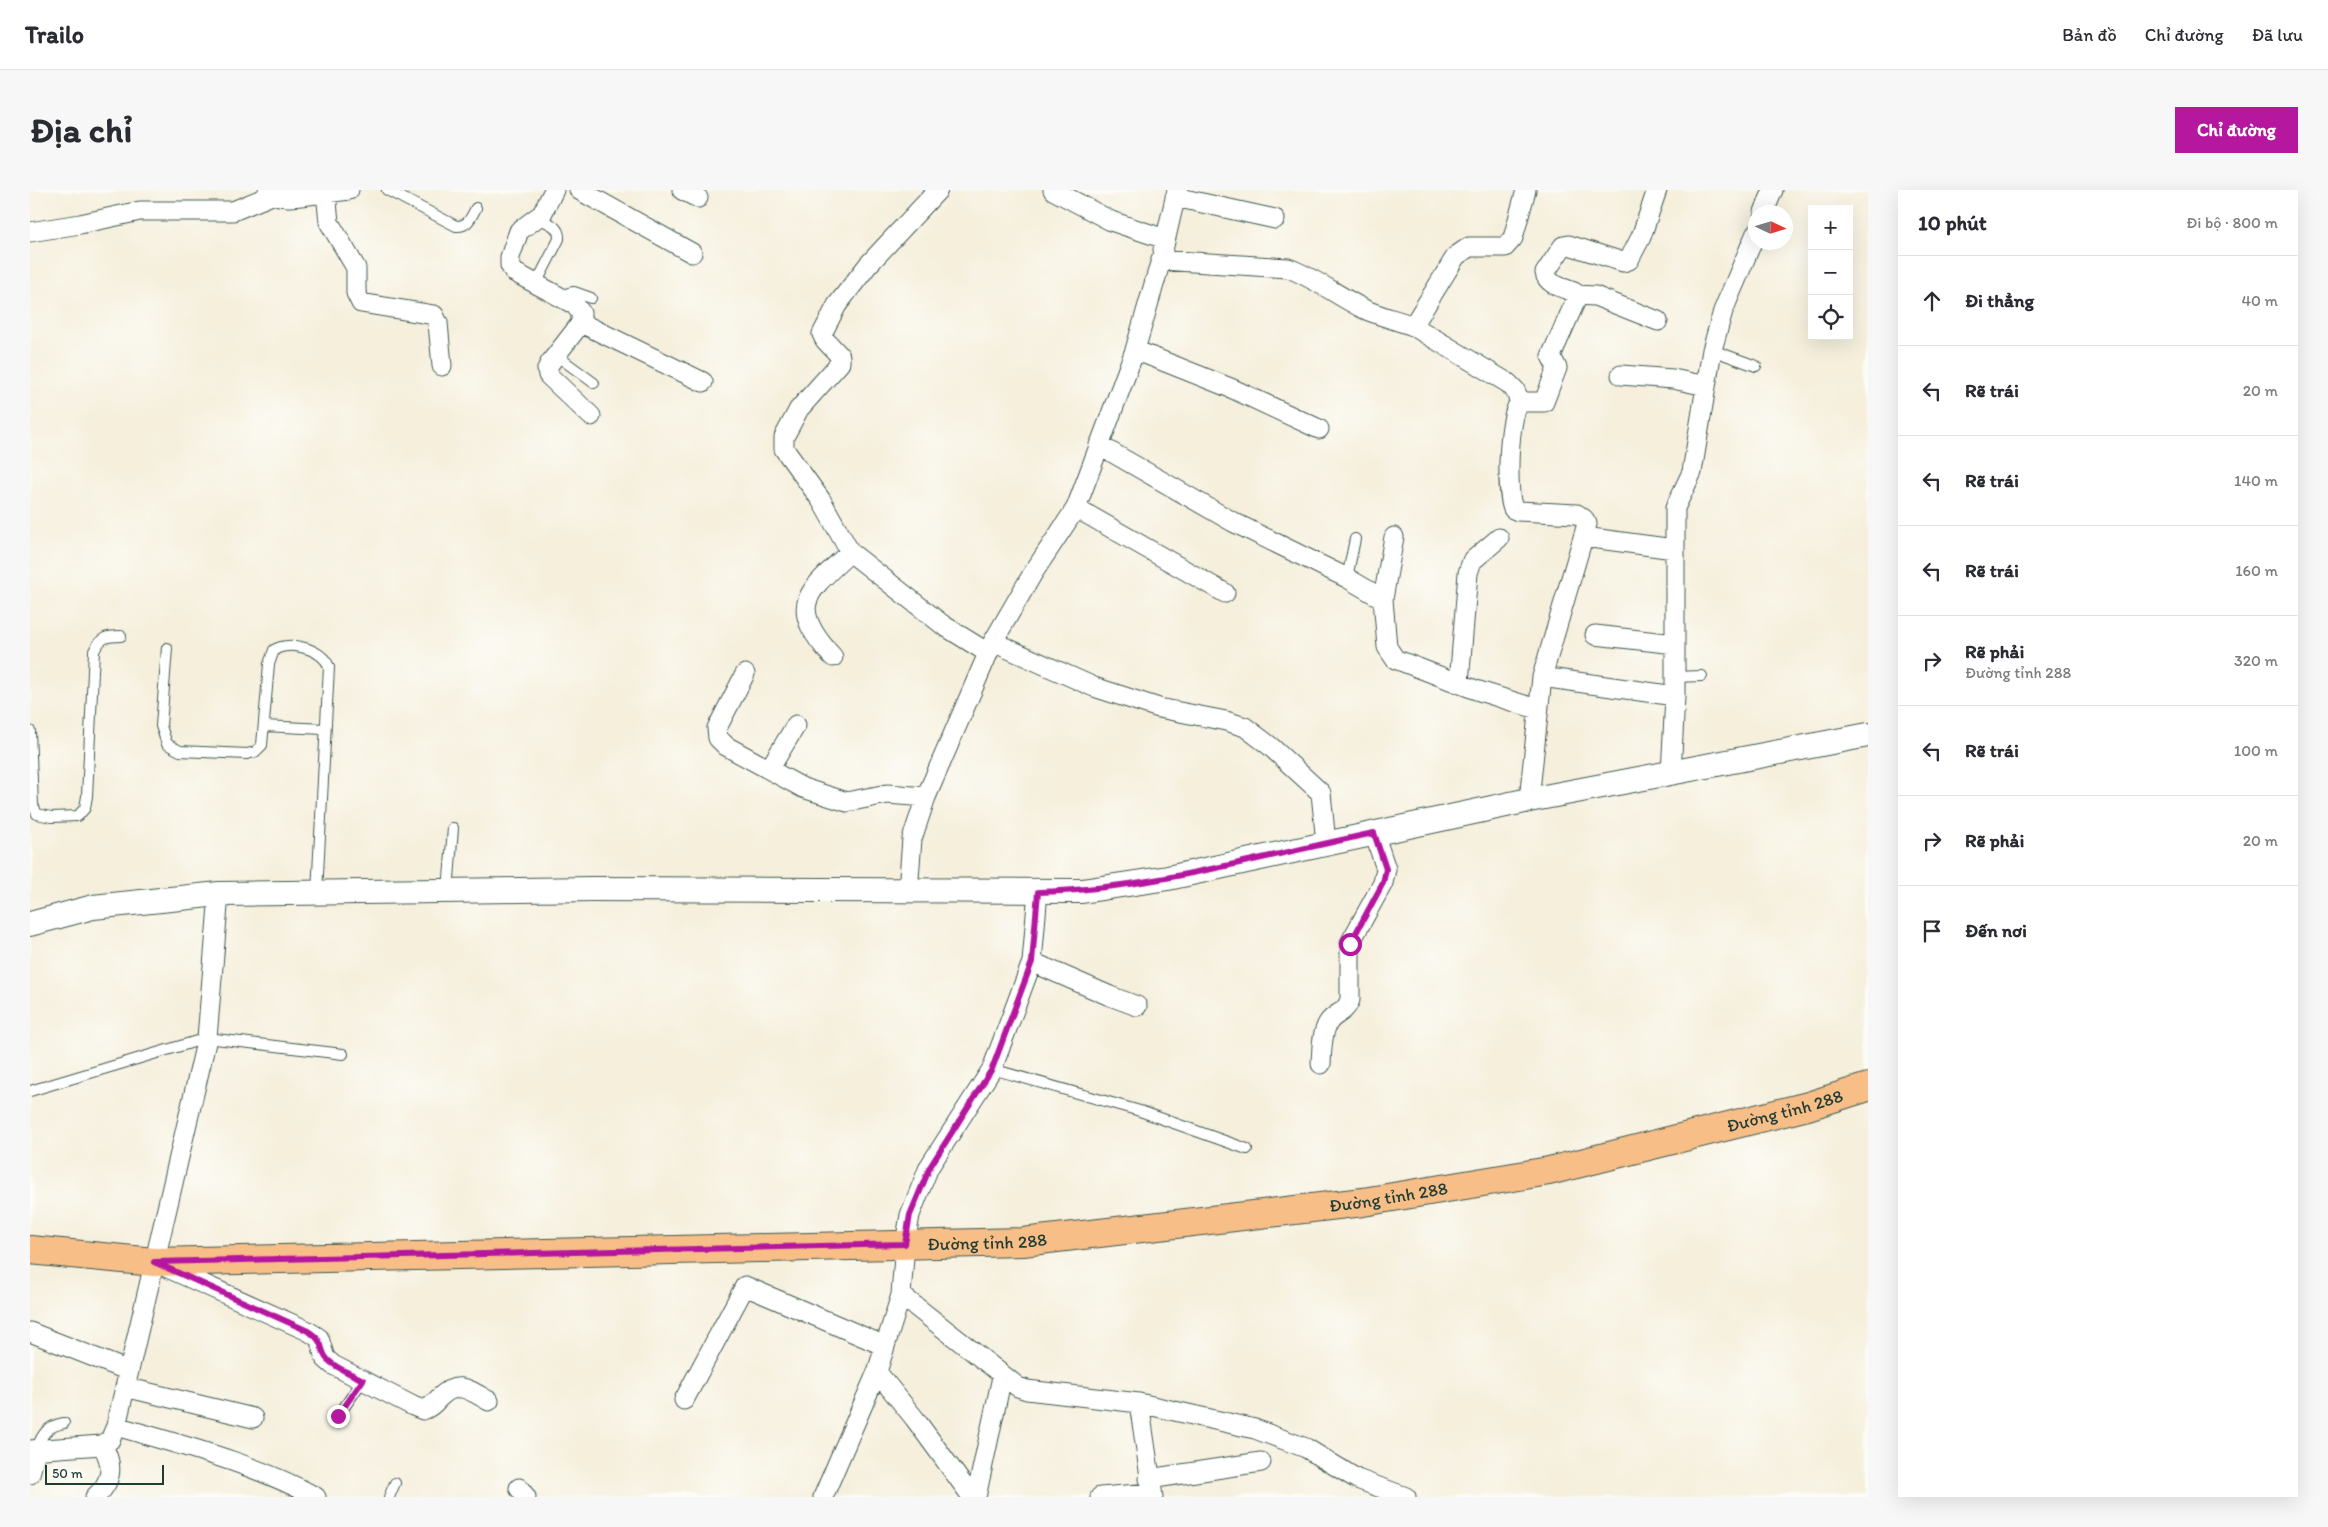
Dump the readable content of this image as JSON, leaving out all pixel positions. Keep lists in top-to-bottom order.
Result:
{
  "streets": {
    "main road": ["Đường tỉnh 288"]
  },
  "scale_bar": "50 m",
  "north": "right",
  "page": {
    "header": "Trailo",
    "nav": ["Bản đồ", "Chỉ đường", "Đã lưu"],
    "buttons": "Chỉ đường",
    "title": "Địa chỉ",
    "heading": ["10 phút", "Đi bộ · 800 m"],
    "map_buttons": ["+", "−"],
    "list": [
      ["Đi thẳng", "40 m"],
      ["Rẽ trái", "20 m"],
      ["Rẽ trái", "140 m"],
      ["Rẽ trái", "160 m"],
      ["Rẽ phải", "Đường tỉnh 288", "320 m"],
      ["Rẽ trái", "100 m"],
      ["Rẽ phải", "20 m"],
      "Đến nơi"
    ],
    "scale": "50 m"
  }
}
